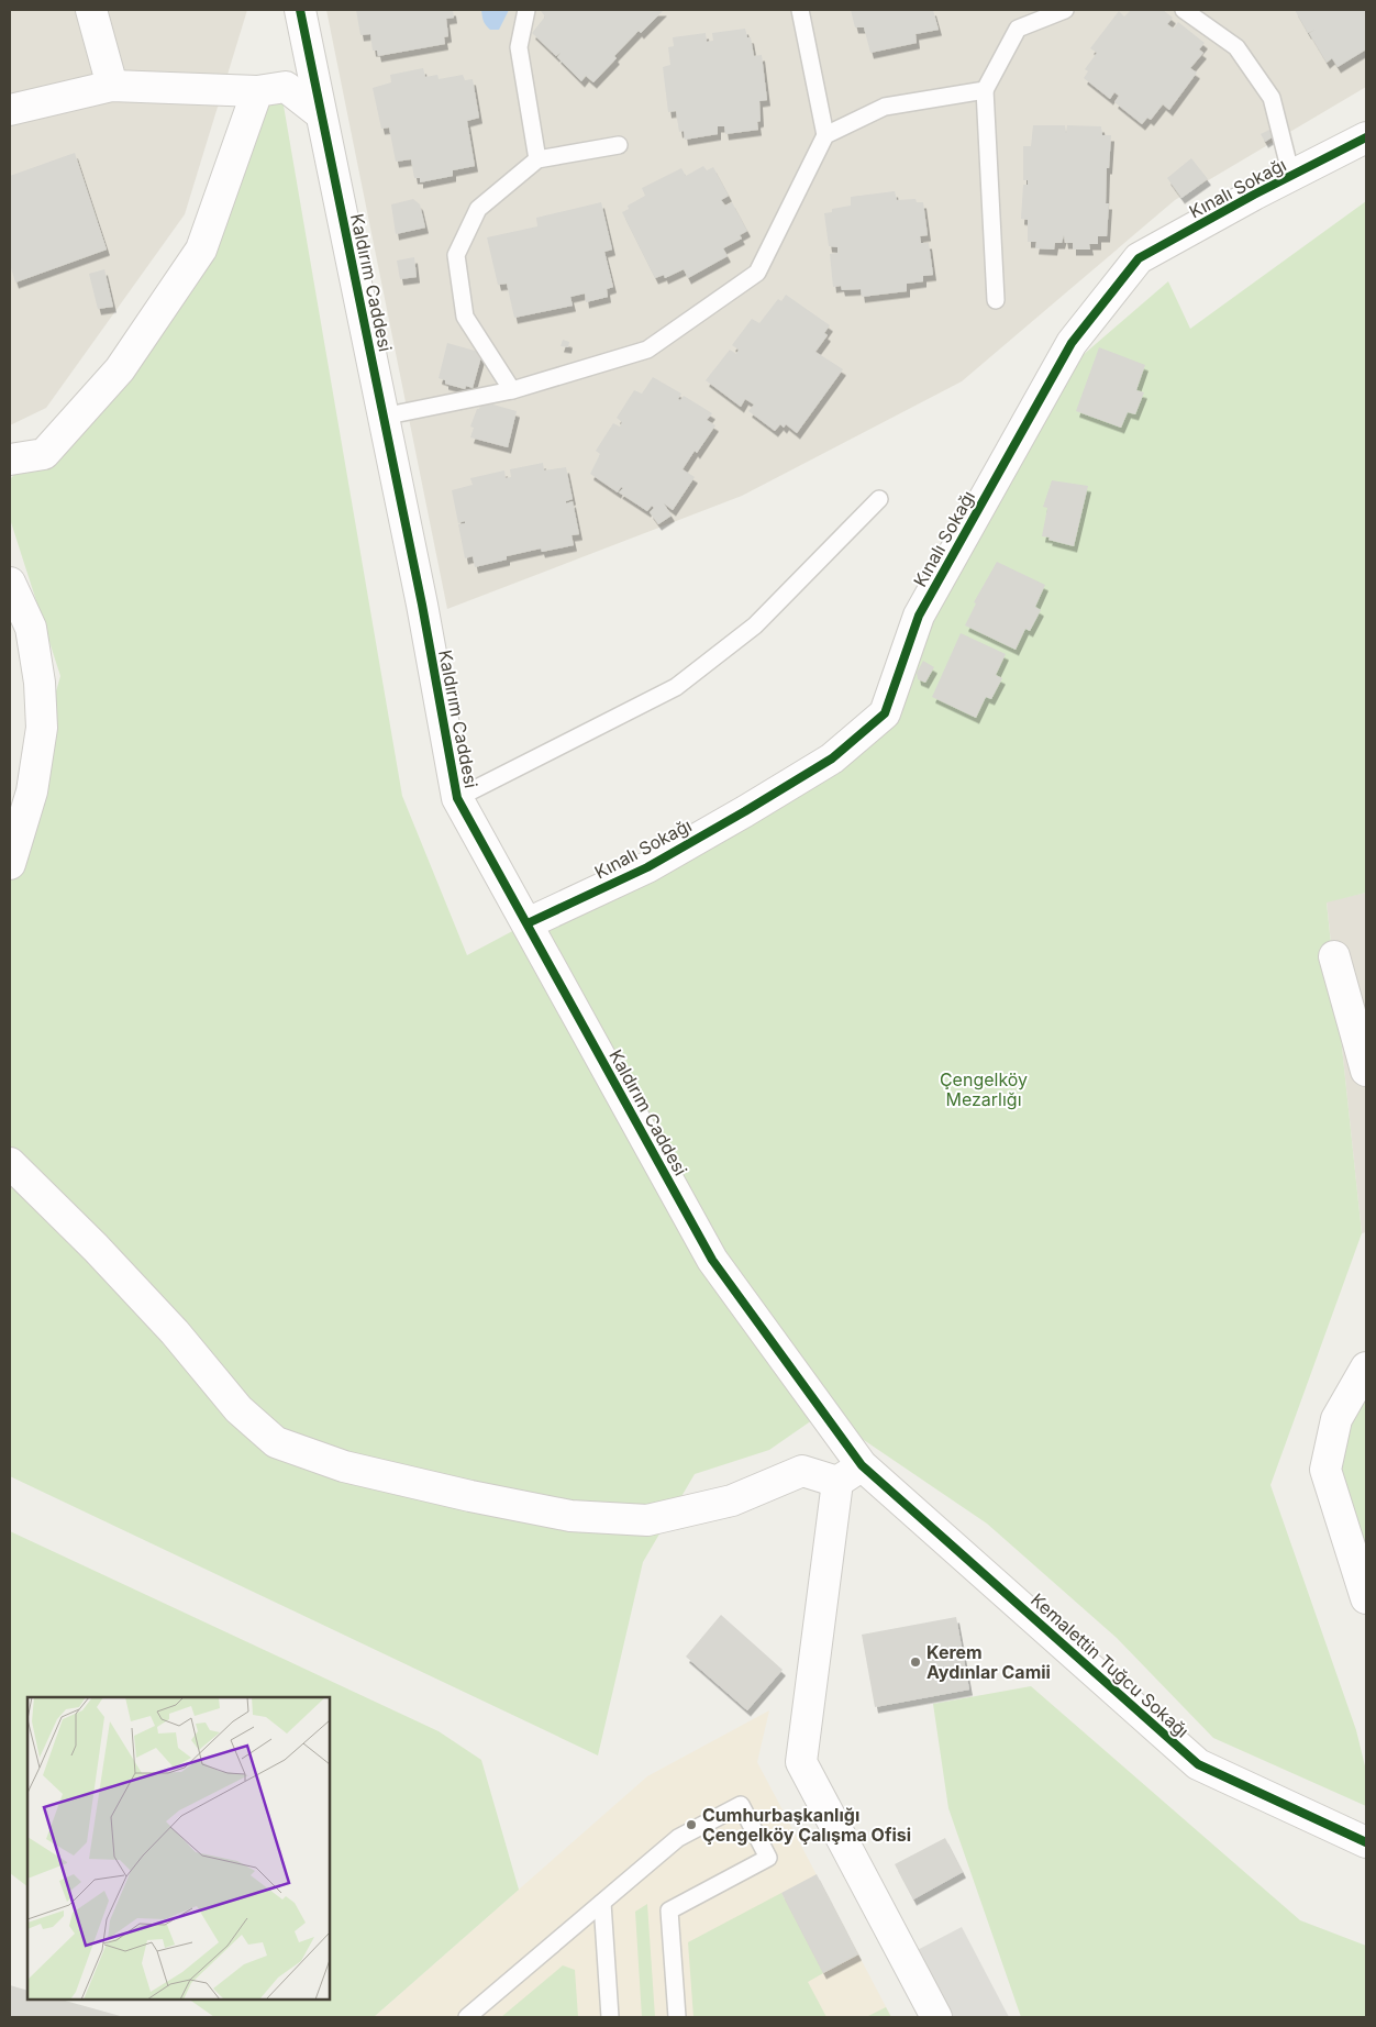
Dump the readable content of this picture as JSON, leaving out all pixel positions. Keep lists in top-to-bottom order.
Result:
{
  "streets": {
    "street": ["Kınalı Sokağı", "Kaldırım Caddesi", "Kemalettin Tuğcu Sokağı"]
  },
  "crossings": [
    ["Kınalı Sokağı", "Kaldırım Caddesi"],
    ["Kaldırım Caddesi", "Kemalettin Tuğcu Sokağı"]
  ],
  "parks": ["Çengelköy Mezarlığı"],
  "places": ["Kerem Aydınlar Camii", "Cumhurbaşkanlığı Çengelköy Çalışma Ofisi"]
}
